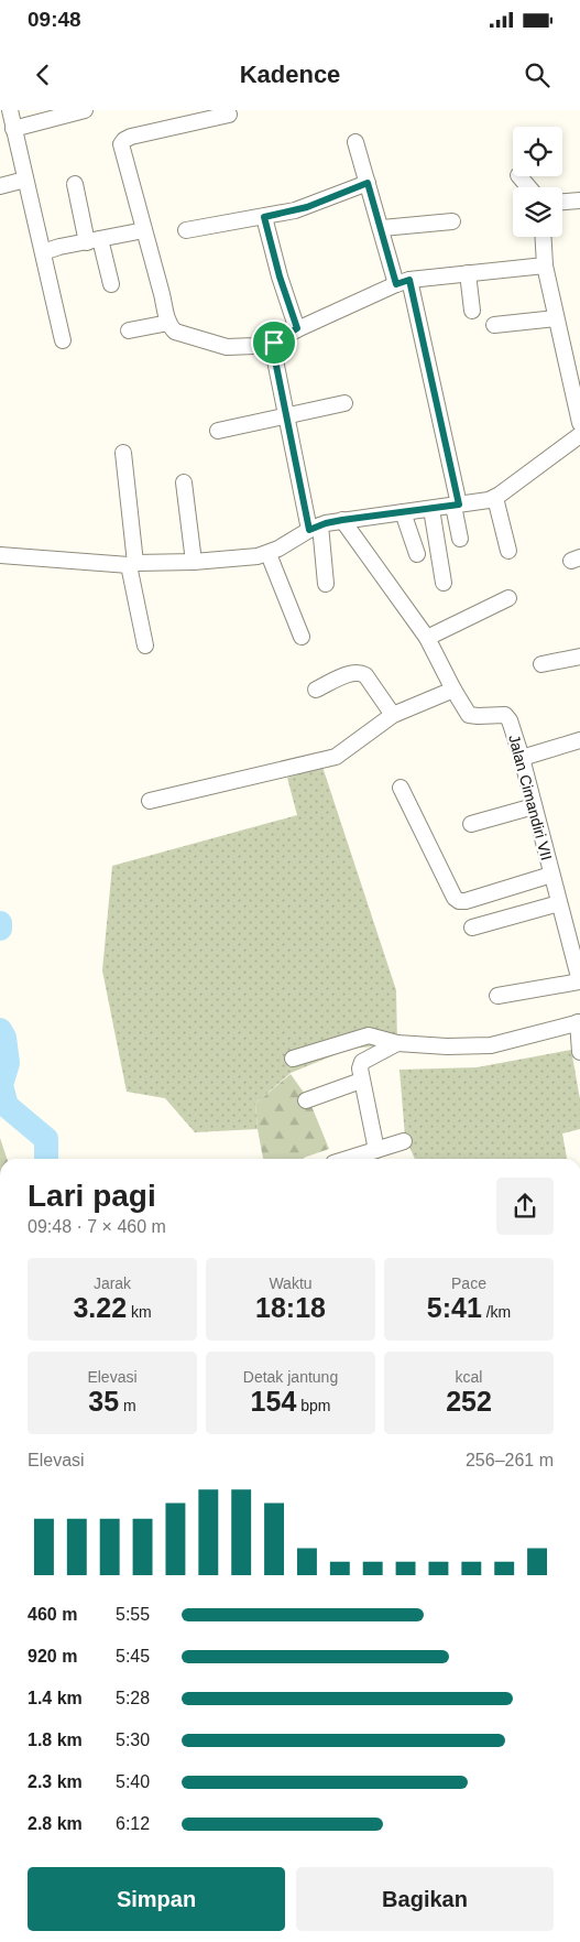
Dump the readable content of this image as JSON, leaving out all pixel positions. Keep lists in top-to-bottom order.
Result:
{
  "streets": {
    "street": ["Jalan Cimandiri VII"]
  },
  "page": {
    "status": "09:48",
    "header": "Kadence",
    "heading": ["Lari pagi", "09:48 · 7 × 460 m"],
    "stats": [
      ["Jarak", "3.22 km"],
      ["Waktu", "18:18"],
      ["Pace", "5:41 /km"],
      ["Elevasi", "35 m"],
      ["Detak jantung", "154 bpm"],
      ["kcal", "252"]
    ],
    "chart": ["Elevasi", "256–261 m"],
    "list": [
      {
        "name": "460 m",
        "note": "5:55"
      },
      {
        "name": "920 m",
        "note": "5:45"
      },
      {
        "name": "1.4 km",
        "note": "5:28"
      },
      {
        "name": "1.8 km",
        "note": "5:30"
      },
      {
        "name": "2.3 km",
        "note": "5:40"
      },
      {
        "name": "2.8 km",
        "note": "6:12"
      }
    ],
    "buttons": ["Simpan", "Bagikan"]
  }
}
